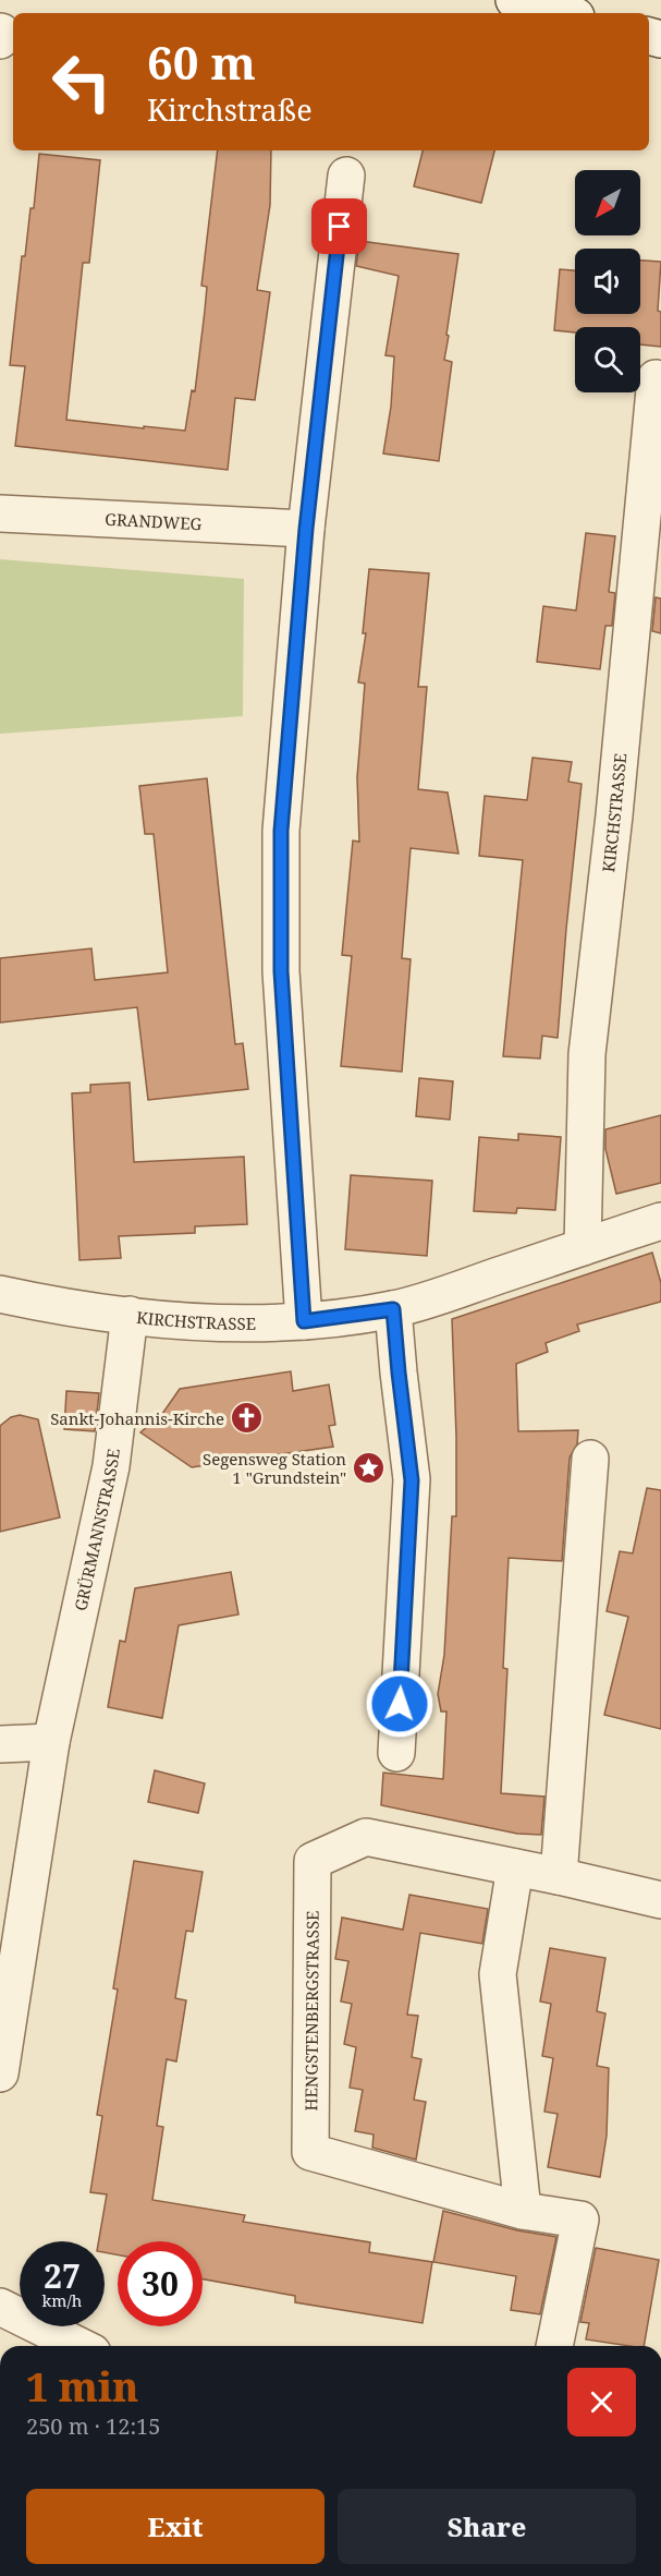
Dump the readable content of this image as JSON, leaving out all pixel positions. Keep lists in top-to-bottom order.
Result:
{
  "streets": {
    "street": [
      "GRANDWEG",
      "KIRCHSTRASSE",
      "GRÜRMANNSTRASSE",
      "HENGSTENBERGSTRASSE"
    ]
  },
  "crossings": [
    ["KIRCHSTRASSE", "GRÜRMANNSTRASSE"]
  ],
  "places": {
    "church": ["Sankt-Johannis-Kirche"],
    "place": ["Segensweg Station 1 \"Grundstein\""]
  },
  "north": "bottom left",
  "page": {
    "turn": ["60 m", "Kirchstraße"],
    "speed": "27 km/h",
    "limit": "30",
    "heading": ["1 min", "250 m · 12:15"],
    "buttons": ["Exit", "Share"]
  }
}
